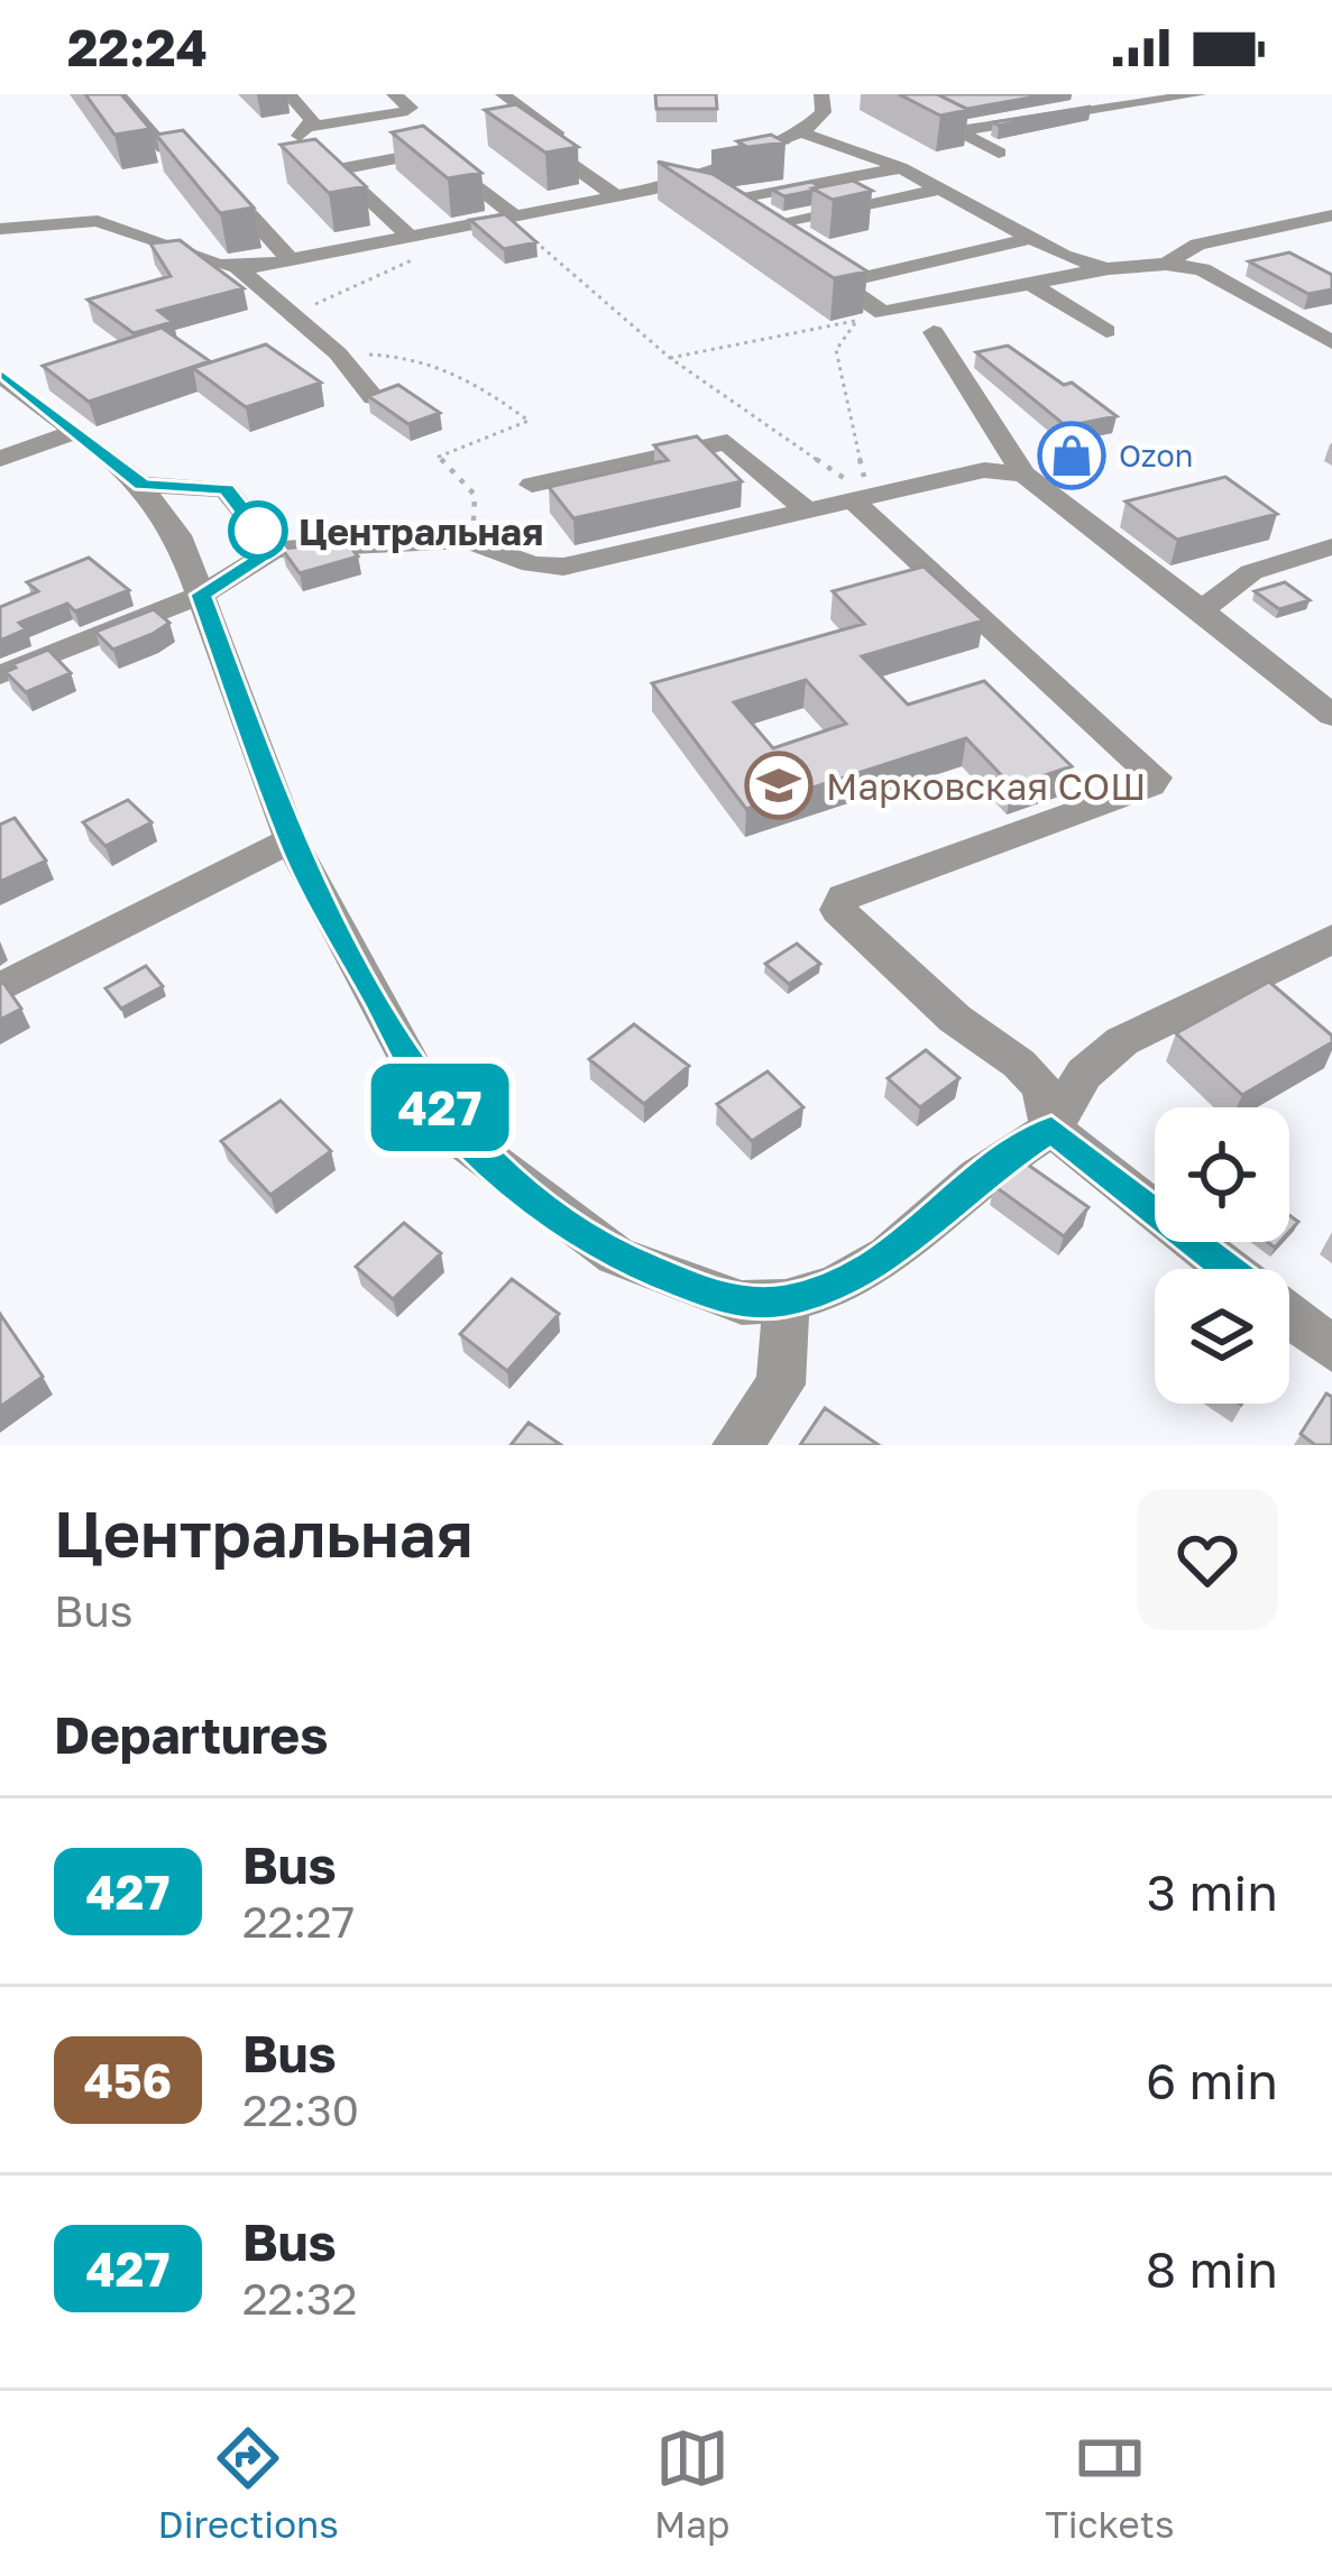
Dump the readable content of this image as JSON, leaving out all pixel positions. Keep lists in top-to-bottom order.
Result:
{
  "places": {
    "shop": ["Ozon"],
    "other": ["Центральная"],
    "school or university": ["Марковская СОШ"]
  },
  "lines": ["bus line 427"],
  "page": {
    "status": "22:24",
    "on_map": "427",
    "heading": [
      ["Центральная", "Bus"],
      "Departures"
    ],
    "list": [
      {
        "mark": "427",
        "name": "Bus",
        "note": "22:27",
        "value": "3 min"
      },
      {
        "mark": "456",
        "name": "Bus",
        "note": "22:30",
        "value": "6 min"
      },
      {
        "mark": "427",
        "name": "Bus",
        "note": "22:32",
        "value": "8 min"
      }
    ],
    "tabs": ["Directions", "Map", "Tickets"]
  }
}
